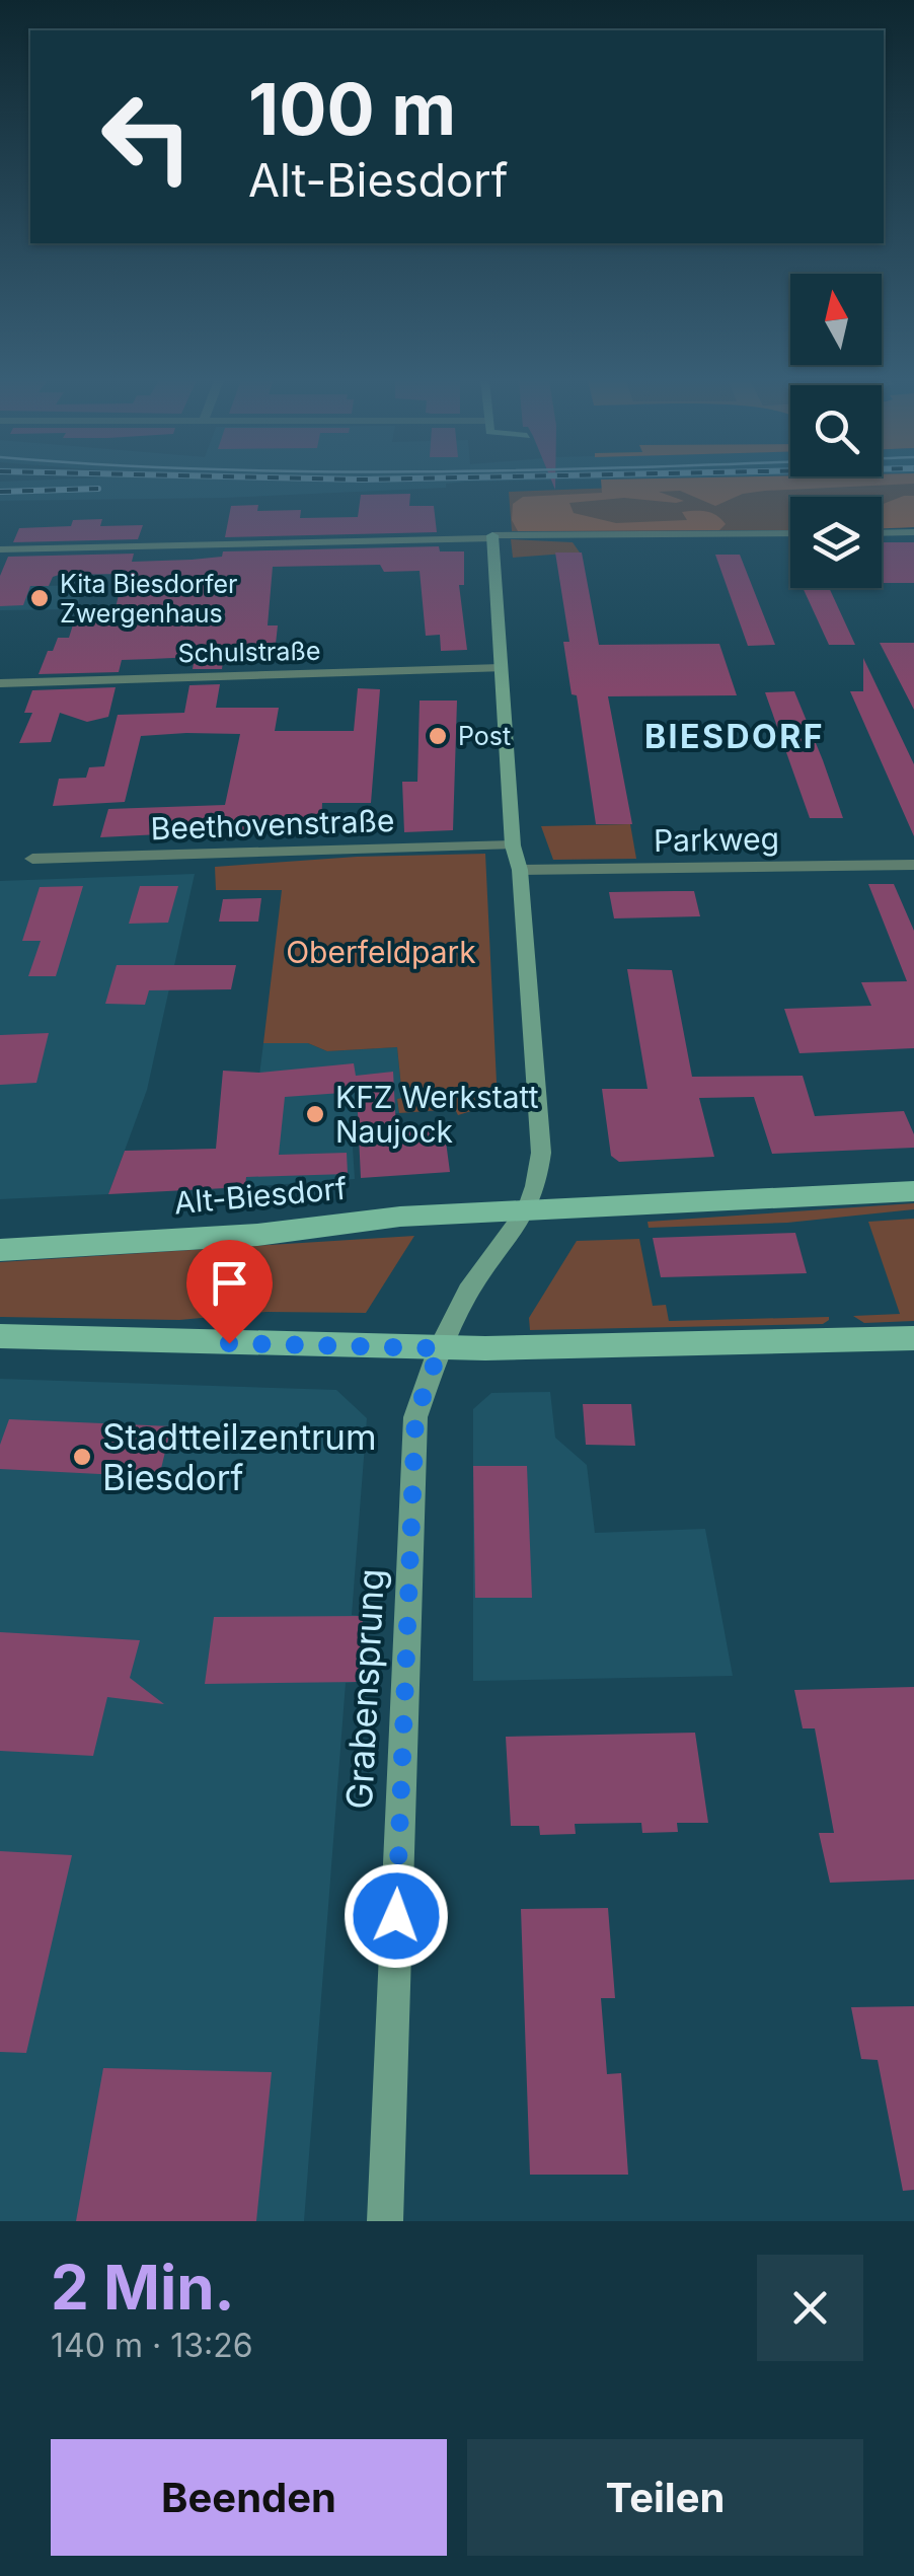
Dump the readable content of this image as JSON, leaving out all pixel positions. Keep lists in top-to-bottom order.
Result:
{
  "streets": {
    "main road": ["Alt-Biesdorf"],
    "street": [
      "Schulstraße",
      "Beethovenstraße",
      "Parkweg",
      "Grabensprung"
    ]
  },
  "districts": ["BIESDORF"],
  "parks": ["Oberfeldpark"],
  "places": [
    "Kita Biesdorfer Zwergenhaus",
    "Post",
    "KFZ Werkstatt Naujock",
    "Stadtteilzentrum Biesdorf"
  ],
  "north": "top",
  "page": {
    "turn": ["100 m", "Alt-Biesdorf"],
    "heading": ["2 Min.", "140 m · 13:26"],
    "buttons": ["Beenden", "Teilen"]
  }
}
